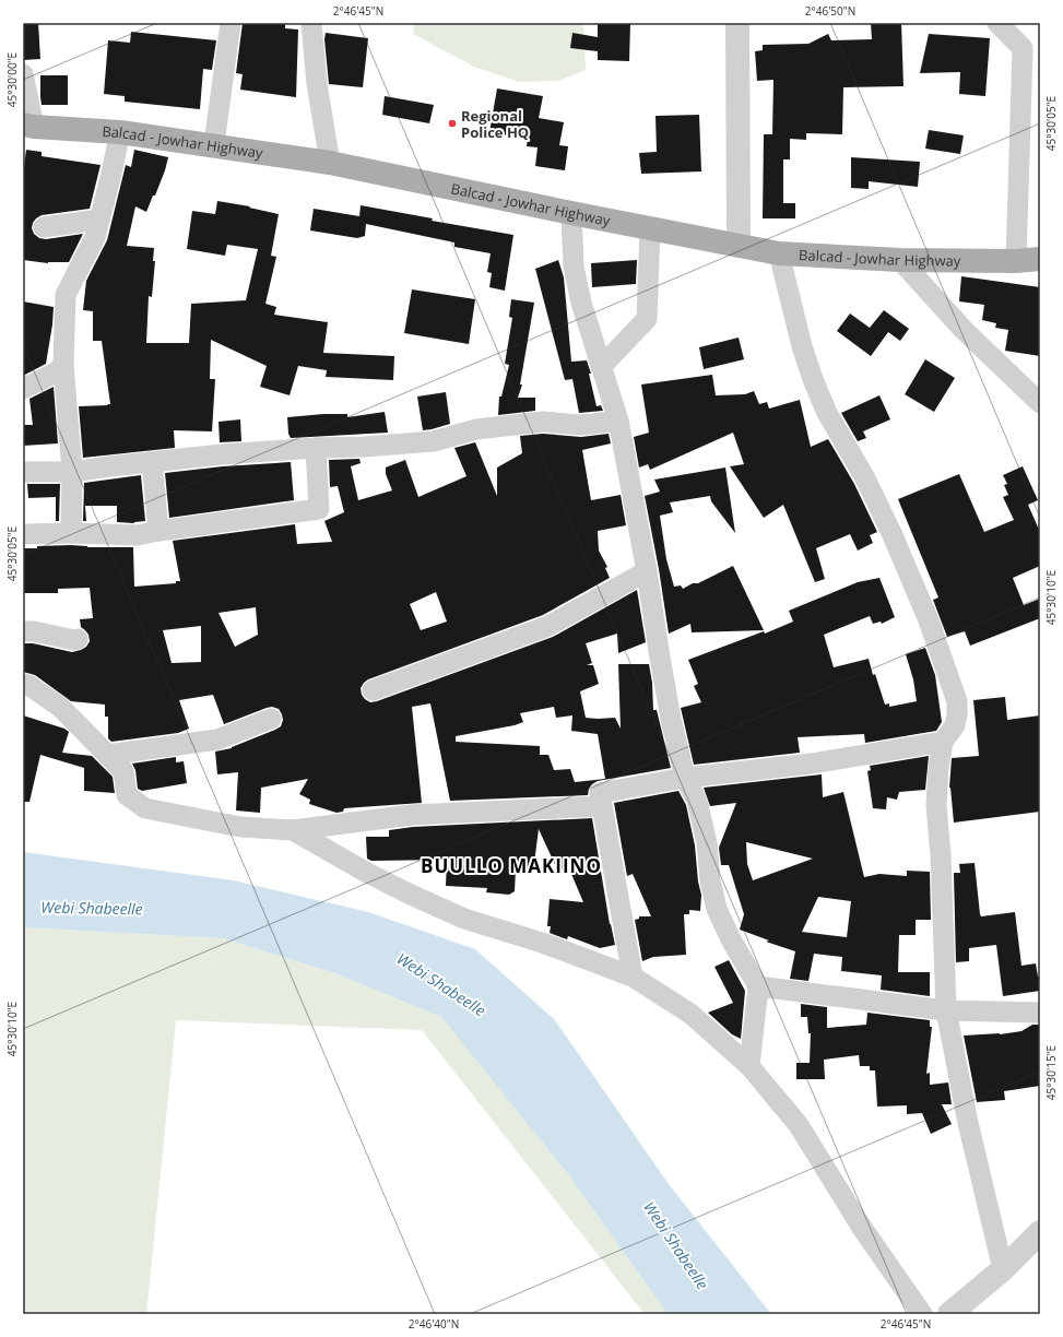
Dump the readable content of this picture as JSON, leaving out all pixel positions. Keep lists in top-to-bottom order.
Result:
{
  "streets": {
    "main road": ["Balcad - Jowhar Highway"]
  },
  "districts": ["BUULLO MAKIINO"],
  "water": ["Webi Shabeelle"],
  "places": ["Regional Police HQ"],
  "coordinates": [
    "2°46'45\"N",
    "2°46'50\"N",
    "45°30'00\"E",
    "45°30'05\"E",
    "45°30'10\"E",
    "45°30'15\"E",
    "2°46'40\"N"
  ]
}
